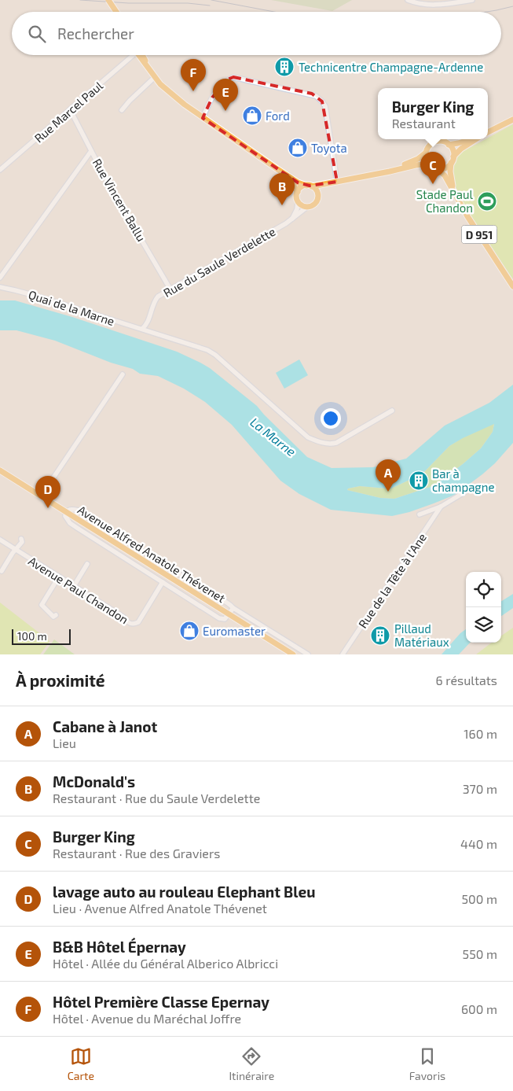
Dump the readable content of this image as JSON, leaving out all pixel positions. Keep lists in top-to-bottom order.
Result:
{
  "streets": {
    "main road": ["D 951", "Avenue Alfred Anatole Thévenet"],
    "street": [
      "Rue Marcel Paul",
      "Rue Vincent Ballu",
      "Rue du Saule Verdelette",
      "Quai de la Marne",
      "Rue de la Tête à l'Ane",
      "Avenue Paul Chandon"
    ]
  },
  "crossings": [
    ["Rue Marcel Paul", "Rue Vincent Ballu"],
    ["Rue Vincent Ballu", "Rue du Saule Verdelette"],
    ["Rue du Saule Verdelette", "Quai de la Marne"]
  ],
  "water": ["La Marne"],
  "places": {
    "building": ["Technicentre Champagne-Ardenne", "Bar à champagne", "Pillaud Matériaux"],
    "shop": ["Ford", "Toyota", "Euromaster"],
    "sports": ["Stade Paul Chandon"]
  },
  "scale_bar": "100 m",
  "page": {
    "search": "Rechercher",
    "pins": [
      "F",
      "E",
      "C",
      "B",
      "A",
      "D"
    ],
    "popup": ["Burger King", "Restaurant"],
    "scale": "100 m",
    "heading": ["À proximité", "6 résultats"],
    "list": [
      {
        "mark": "A",
        "name": "Cabane à Janot",
        "note": "Lieu",
        "value": "160 m"
      },
      {
        "mark": "B",
        "name": "McDonald's",
        "note": "Restaurant · Rue du Saule Verdelette",
        "value": "370 m"
      },
      {
        "mark": "C",
        "name": "Burger King",
        "note": "Restaurant · Rue des Graviers",
        "value": "440 m"
      },
      {
        "mark": "D",
        "name": "lavage auto au rouleau Elephant Bleu",
        "note": "Lieu · Avenue Alfred Anatole Thévenet",
        "value": "500 m"
      },
      {
        "mark": "E",
        "name": "B&B Hôtel Épernay",
        "note": "Hôtel · Allée du Général Alberico Albricci",
        "value": "550 m"
      },
      {
        "mark": "F",
        "name": "Hôtel Première Classe Epernay",
        "note": "Hôtel · Avenue du Maréchal Joffre",
        "value": "600 m"
      }
    ],
    "nav": ["Carte", "Itinéraire", "Favoris"]
  }
}
